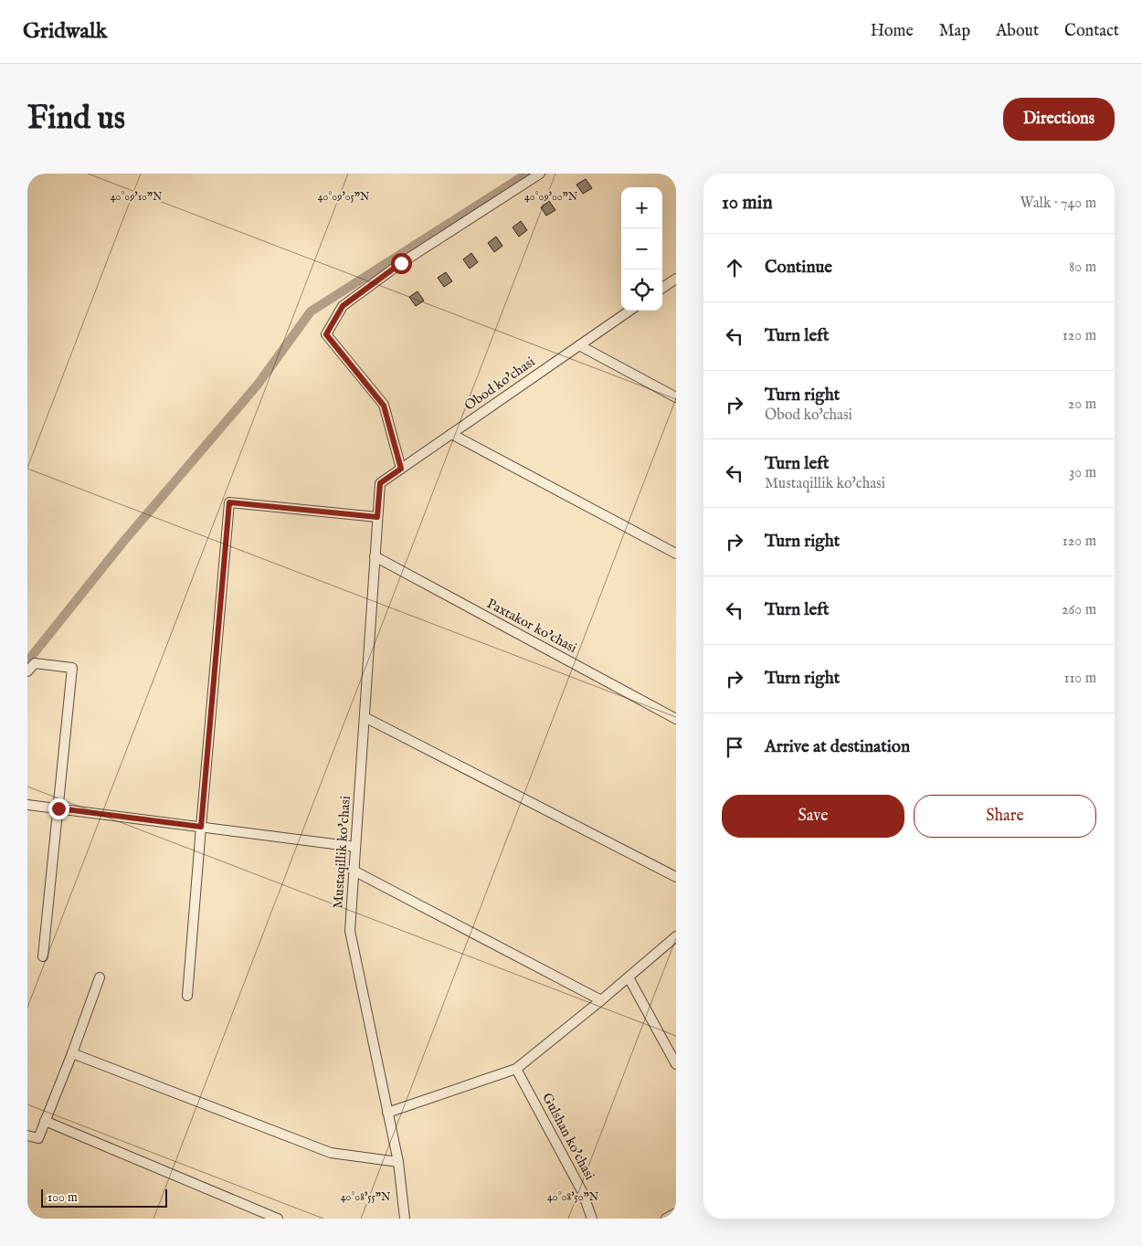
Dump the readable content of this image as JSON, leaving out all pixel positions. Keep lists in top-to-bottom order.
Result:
{
  "streets": {
    "street": [
      "Obod ko'chasi",
      "Paxtakor ko'chasi",
      "Mustaqillik ko'chasi",
      "Gulshan ko'chasi"
    ]
  },
  "crossings": [
    ["Obod ko'chasi", "Mustaqillik ko'chasi"],
    ["Paxtakor ko'chasi", "Mustaqillik ko'chasi"]
  ],
  "scale_bar": "100 m",
  "page": {
    "header": "Gridwalk",
    "nav": [
      "Home",
      "Map",
      "About",
      "Contact"
    ],
    "buttons": [
      "Directions",
      ["Save", "Share"]
    ],
    "title": "Find us",
    "heading": ["10 min", "Walk · 740 m"],
    "map_buttons": ["+", "−"],
    "list": [
      ["Continue", "80 m"],
      ["Turn left", "120 m"],
      ["Turn right", "Obod ko'chasi", "20 m"],
      ["Turn left", "Mustaqillik ko'chasi", "30 m"],
      ["Turn right", "120 m"],
      ["Turn left", "260 m"],
      ["Turn right", "110 m"],
      "Arrive at destination"
    ],
    "scale": "100 m"
  },
  "coordinates": [
    "40°09'10\"N",
    "40°09'05\"N",
    "40°09'00\"N",
    "40°08'55\"N",
    "40°08'50\"N"
  ]
}
